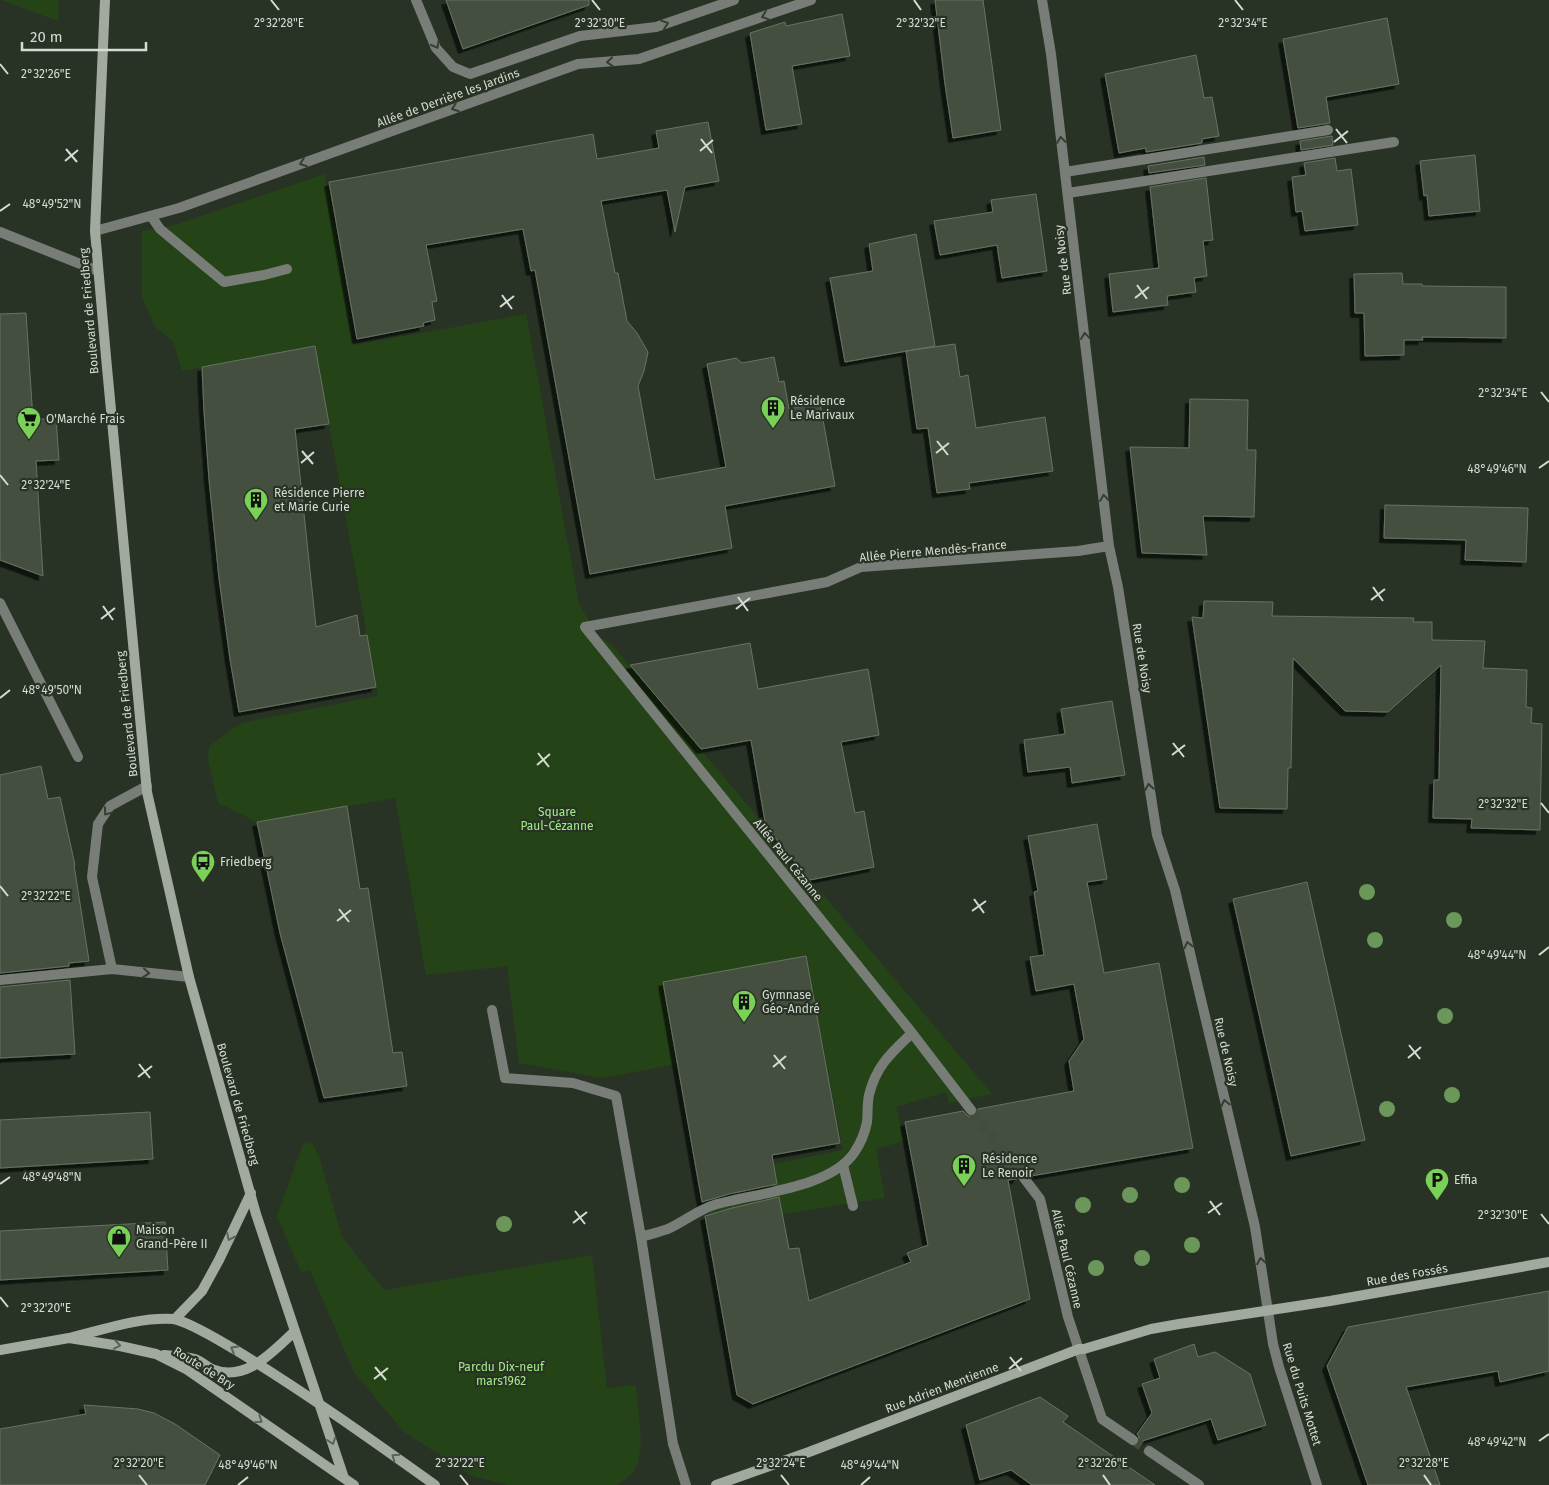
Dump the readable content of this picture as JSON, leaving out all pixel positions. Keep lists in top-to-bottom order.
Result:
{
  "streets": {
    "main road": [
      "Boulevard de Friedberg",
      "Rue des Fossés",
      "Route de Bry",
      "Rue Adrien Mentienne"
    ],
    "street": [
      "Allée de Derrière les Jardins",
      "Rue de Noisy",
      "Allée Pierre Mendès-France",
      "Allée Paul Cézanne",
      "Rue du Puits Mottet"
    ]
  },
  "crossings": [
    ["Allée de Derrière les Jardins", "Boulevard de Friedberg"],
    ["Rue de Noisy", "Allée Pierre Mendès-France"],
    ["Rue de Noisy", "Rue des Fossés"],
    ["Rue de Noisy", "Rue Adrien Mentienne"],
    ["Rue de Noisy", "Rue du Puits Mottet"],
    ["Boulevard de Friedberg", "Route de Bry"],
    ["Allée Pierre Mendès-France", "Allée Paul Cézanne"],
    ["Allée Paul Cézanne", "Rue Adrien Mentienne"],
    ["Rue des Fossés", "Rue Adrien Mentienne"],
    ["Rue des Fossés", "Rue du Puits Mottet"],
    ["Rue Adrien Mentienne", "Rue du Puits Mottet"]
  ],
  "one_way": ["Allée de Derrière les Jardins", "Rue de Noisy"],
  "parks": ["Square Paul-Cézanne", "Parcdu Dix-neuf mars1962"],
  "places": {
    "building": [
      "Résidence Le Marivaux",
      "Résidence Pierre et Marie Curie",
      "Gymnase Géo-André",
      "Résidence Le Renoir"
    ],
    "supermarket": ["O'Marché Frais"],
    "bus stop": ["Friedberg"],
    "parking": ["Effia"],
    "shop": ["Maison Grand-Père II"]
  },
  "scale_bar": "20 m",
  "coordinates": [
    "2°32'28\"E",
    "2°32'30\"E",
    "2°32'32\"E",
    "2°32'34\"E",
    "2°32'26\"E",
    "48°49'52\"N",
    "48°49'46\"N",
    "2°32'24\"E",
    "48°49'50\"N",
    "2°32'22\"E",
    "48°49'44\"N",
    "48°49'48\"N",
    "2°32'20\"E",
    "48°49'42\"N"
  ]
}
